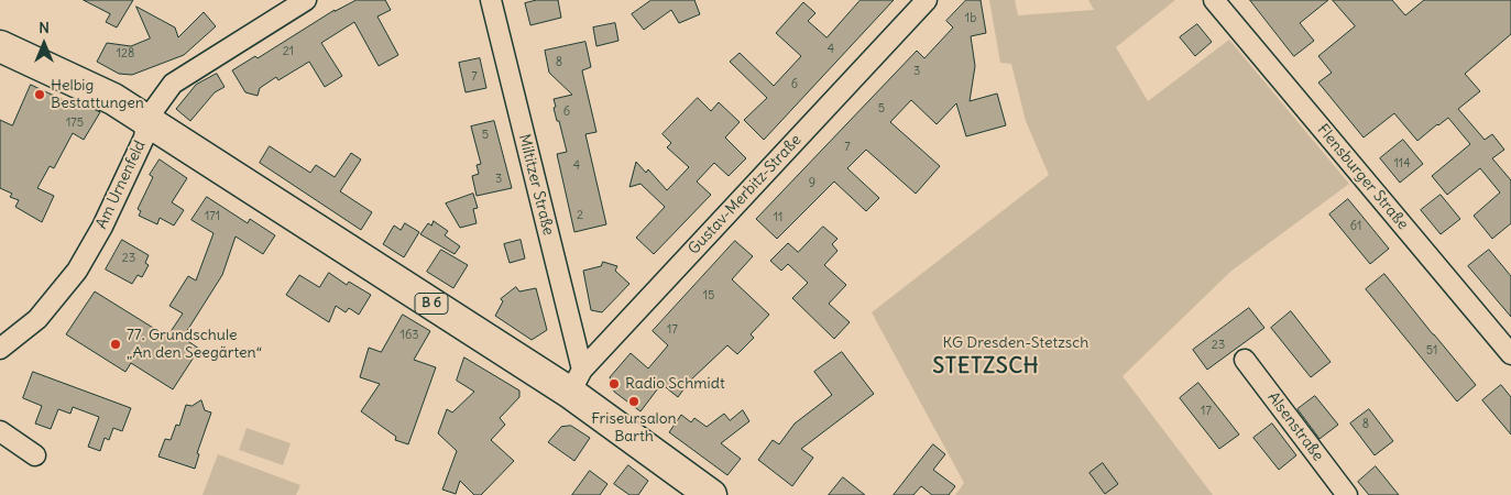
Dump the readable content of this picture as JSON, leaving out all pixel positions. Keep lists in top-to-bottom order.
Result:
{
  "streets": {
    "main road": ["B 6"],
    "street": [
      "Flensburger Straße",
      "Am Urnenfeld",
      "Miltitzer Straße",
      "Gustav-Merbitz-Straße",
      "Alsenstraße"
    ]
  },
  "crossings": [
    ["Am Urnenfeld", "B 6"],
    ["Miltitzer Straße", "Gustav-Merbitz-Straße"],
    ["Miltitzer Straße", "B 6"],
    ["Gustav-Merbitz-Straße", "B 6"]
  ],
  "districts": ["STETZSCH"],
  "parks": ["KG Dresden-Stetzsch"],
  "places": [
    "Helbig Bestattungen",
    "77. Grundschule „An den Seegärten“",
    "Radio Schmidt",
    "Friseursalon Barth"
  ],
  "house_numbers": [
    "1b",
    "4",
    "21",
    "128",
    "8",
    "3",
    "7",
    "6",
    "5",
    "6",
    "175",
    "5",
    "7",
    "114",
    "4",
    "3",
    "9",
    "2",
    "171",
    "11",
    "61",
    "23",
    "15",
    "17",
    "163",
    "23",
    "51",
    "17",
    "8"
  ],
  "north": "top"
}
